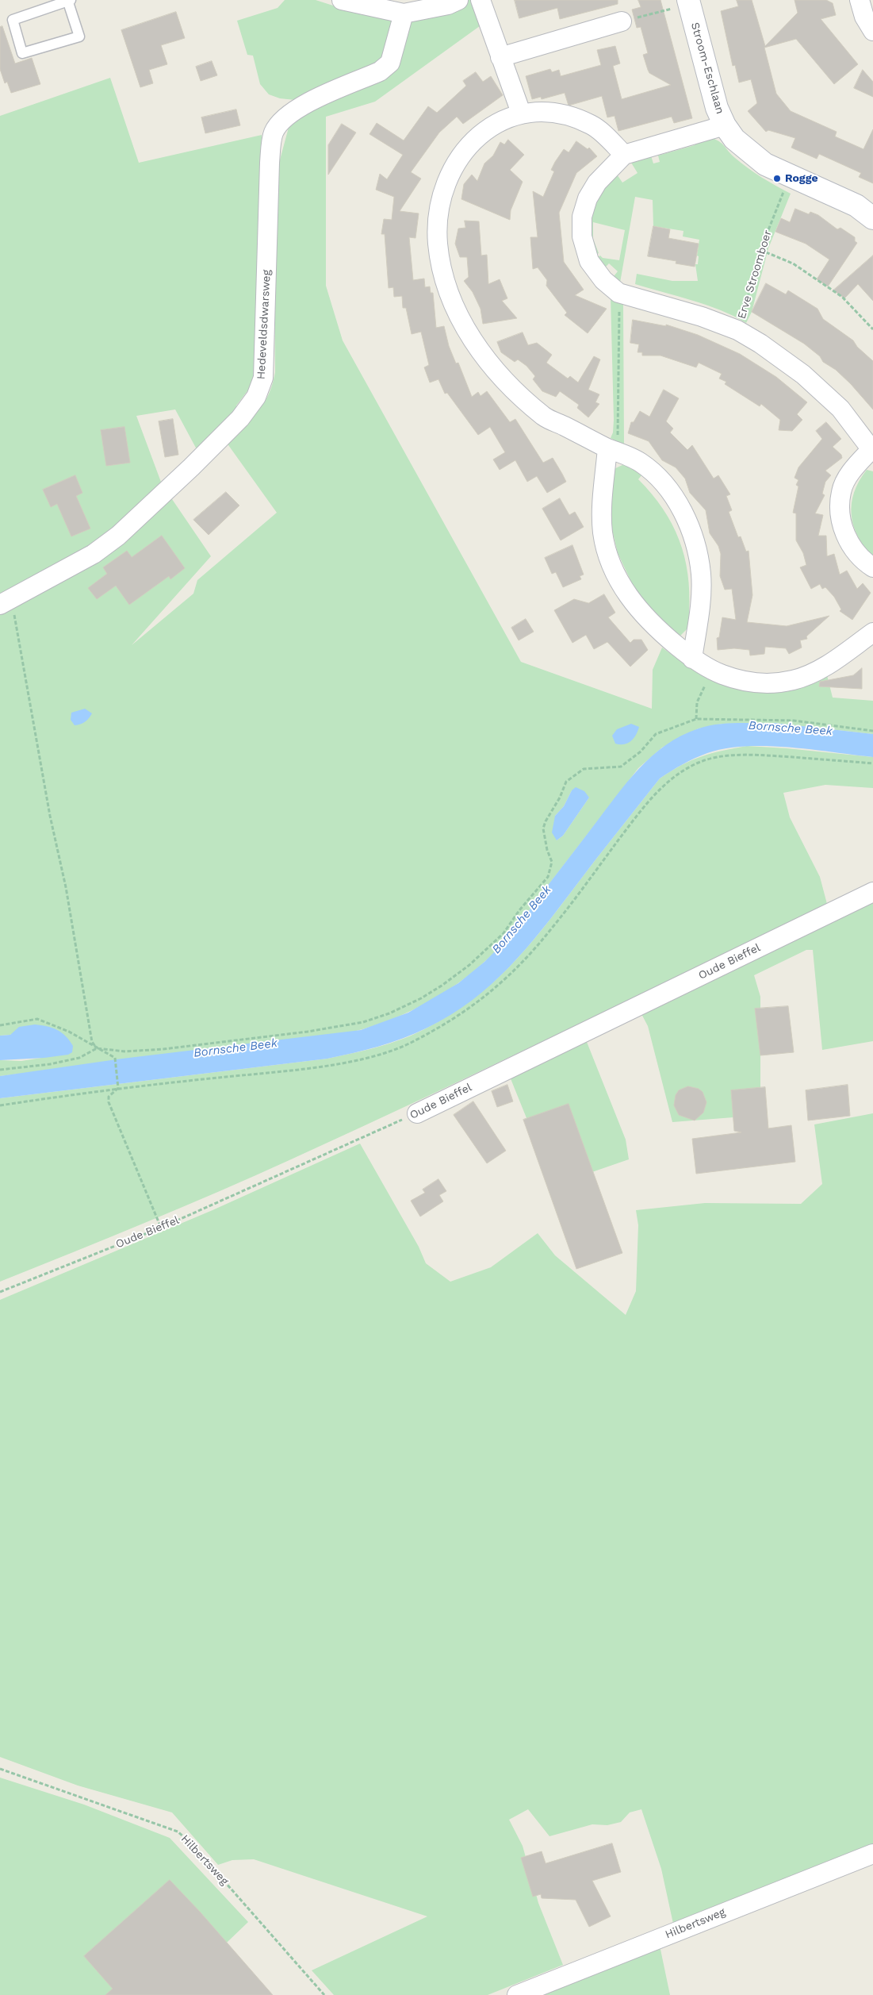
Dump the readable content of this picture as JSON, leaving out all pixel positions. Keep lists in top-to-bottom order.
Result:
{
  "streets": {
    "street": [
      "Stroom-Eschlaan",
      "Erve Stroomboer",
      "Hedeveldsdwarsweg",
      "Oude Bieffel",
      "Hilbertsweg"
    ]
  },
  "crossings": [
    ["Stroom-Eschlaan", "Erve Stroomboer"]
  ],
  "water": ["Bornsche Beek"],
  "places": ["Rogge"]
}
